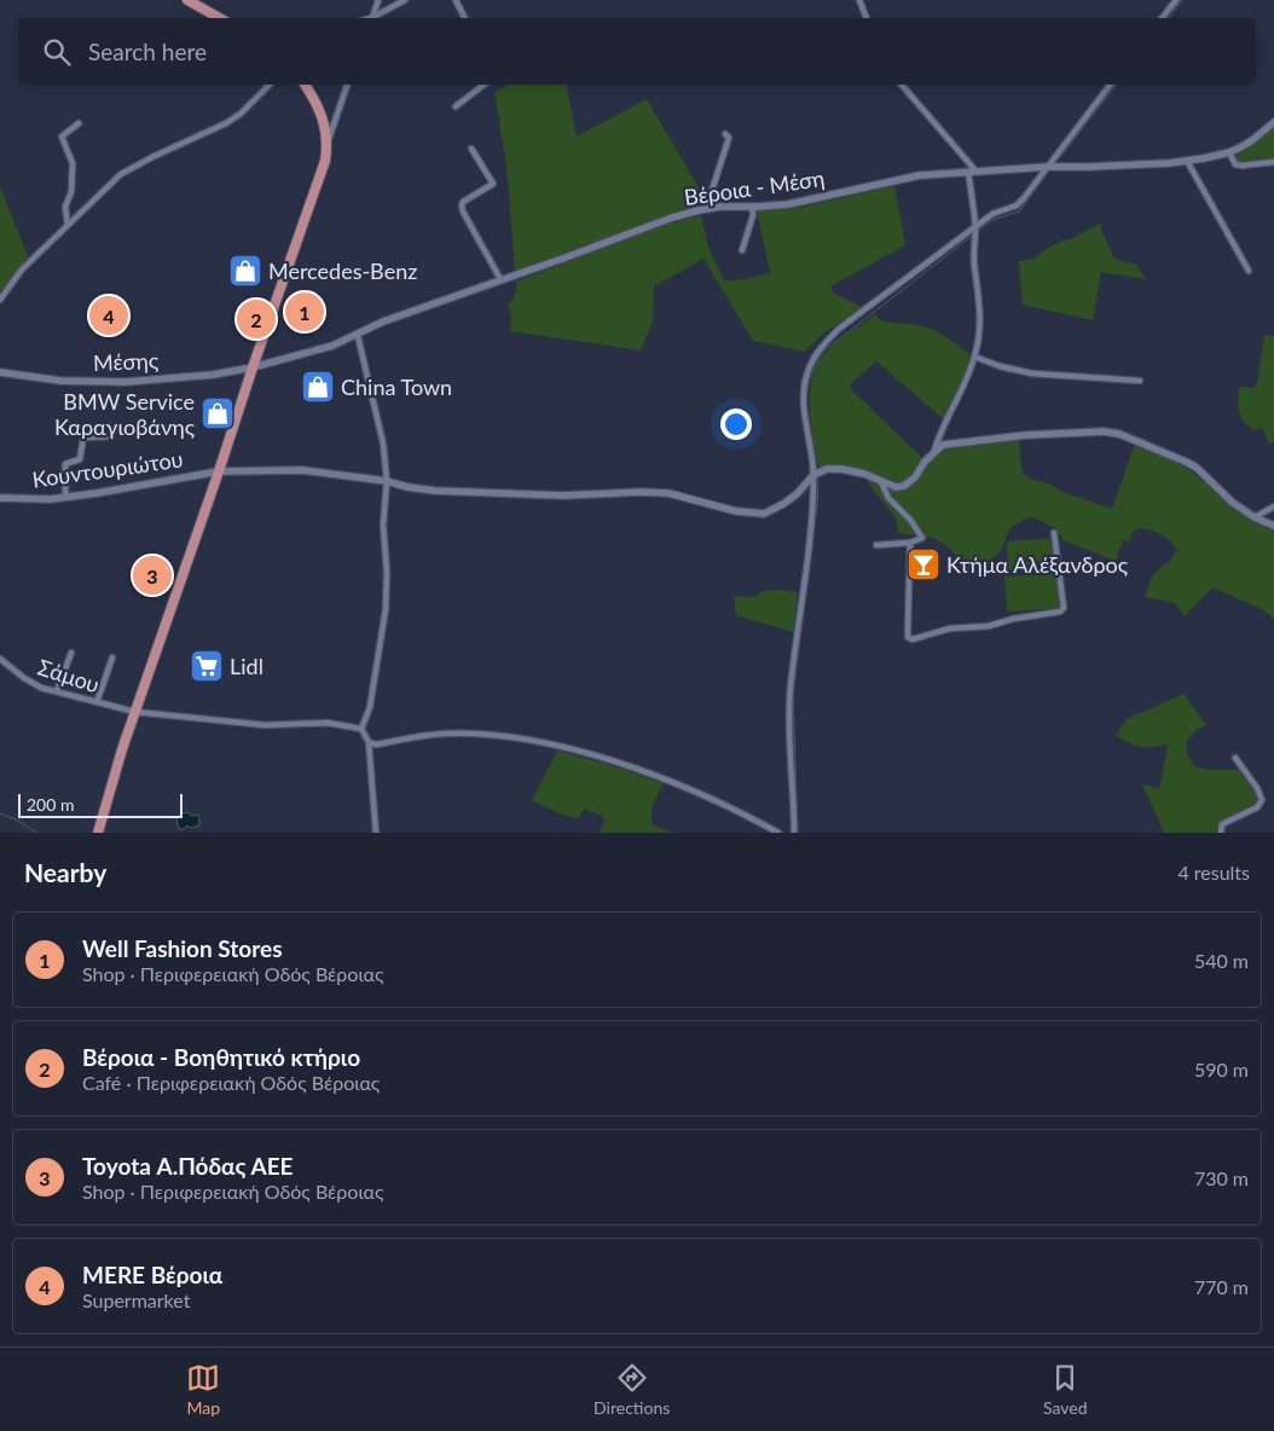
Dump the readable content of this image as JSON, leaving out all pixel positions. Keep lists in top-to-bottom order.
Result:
{
  "streets": {
    "street": [
      "Βέροια - Μέση",
      "Μέσης",
      "Κουντουριώτου",
      "Σάμου"
    ]
  },
  "crossings": [
    ["Βέροια - Μέση", "Μέσης"]
  ],
  "places": {
    "shop": ["Mercedes-Benz", "China Town", "BMW Service Καραγιοβάνης"],
    "bar": ["Κτήμα Αλέξανδρος"],
    "supermarket": ["Lidl"]
  },
  "scale_bar": "200 m",
  "page": {
    "search": "Search here",
    "pins": [
      "1",
      "4",
      "2",
      "3"
    ],
    "scale": "200 m",
    "heading": ["Nearby", "4 results"],
    "list": [
      {
        "mark": "1",
        "name": "Well Fashion Stores",
        "note": "Shop · Περιφερειακή Οδός Βέροιας",
        "value": "540 m"
      },
      {
        "mark": "2",
        "name": "Βέροια - Βοηθητικό κτήριο",
        "note": "Café · Περιφερειακή Οδός Βέροιας",
        "value": "590 m"
      },
      {
        "mark": "3",
        "name": "Toyota Α.Πόδας ΑΕΕ",
        "note": "Shop · Περιφερειακή Οδός Βέροιας",
        "value": "730 m"
      },
      {
        "mark": "4",
        "name": "MERE Βέροια",
        "note": "Supermarket",
        "value": "770 m"
      }
    ],
    "nav": ["Map", "Directions", "Saved"]
  }
}
